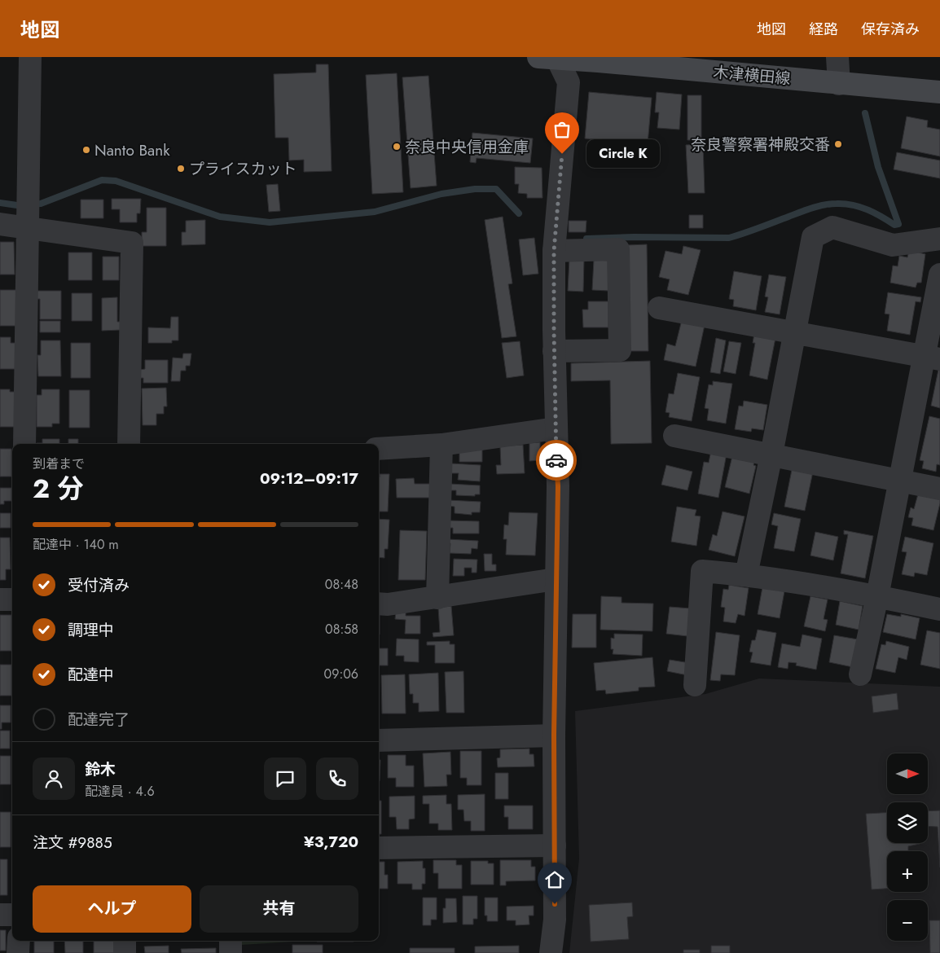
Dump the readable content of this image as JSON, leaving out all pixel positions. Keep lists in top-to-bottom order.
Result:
{
  "streets": {
    "main road": ["木津横田線"]
  },
  "places": [
    "奈良警察署神殿交番",
    "奈良中央信用金庫",
    "Nanto Bank",
    "Circle K",
    "プライスカット"
  ],
  "north": "right",
  "page": {
    "header": "地図",
    "nav": ["地図", "経路", "保存済み"],
    "bubble": "Circle K",
    "heading": ["2 分", "到着まで", "09:12–09:17"],
    "panel": [
      "鈴木",
      "配達員 · 4.6",
      "注文 #9885",
      "¥3,720"
    ],
    "bar": "配達中 · 140 m",
    "list": [
      ["受付済み", "08:48"],
      ["調理中", "08:58"],
      ["配達中", "09:06"],
      "配達完了"
    ],
    "map_buttons": ["+", "−"],
    "buttons": ["ヘルプ", "共有"]
  }
}
